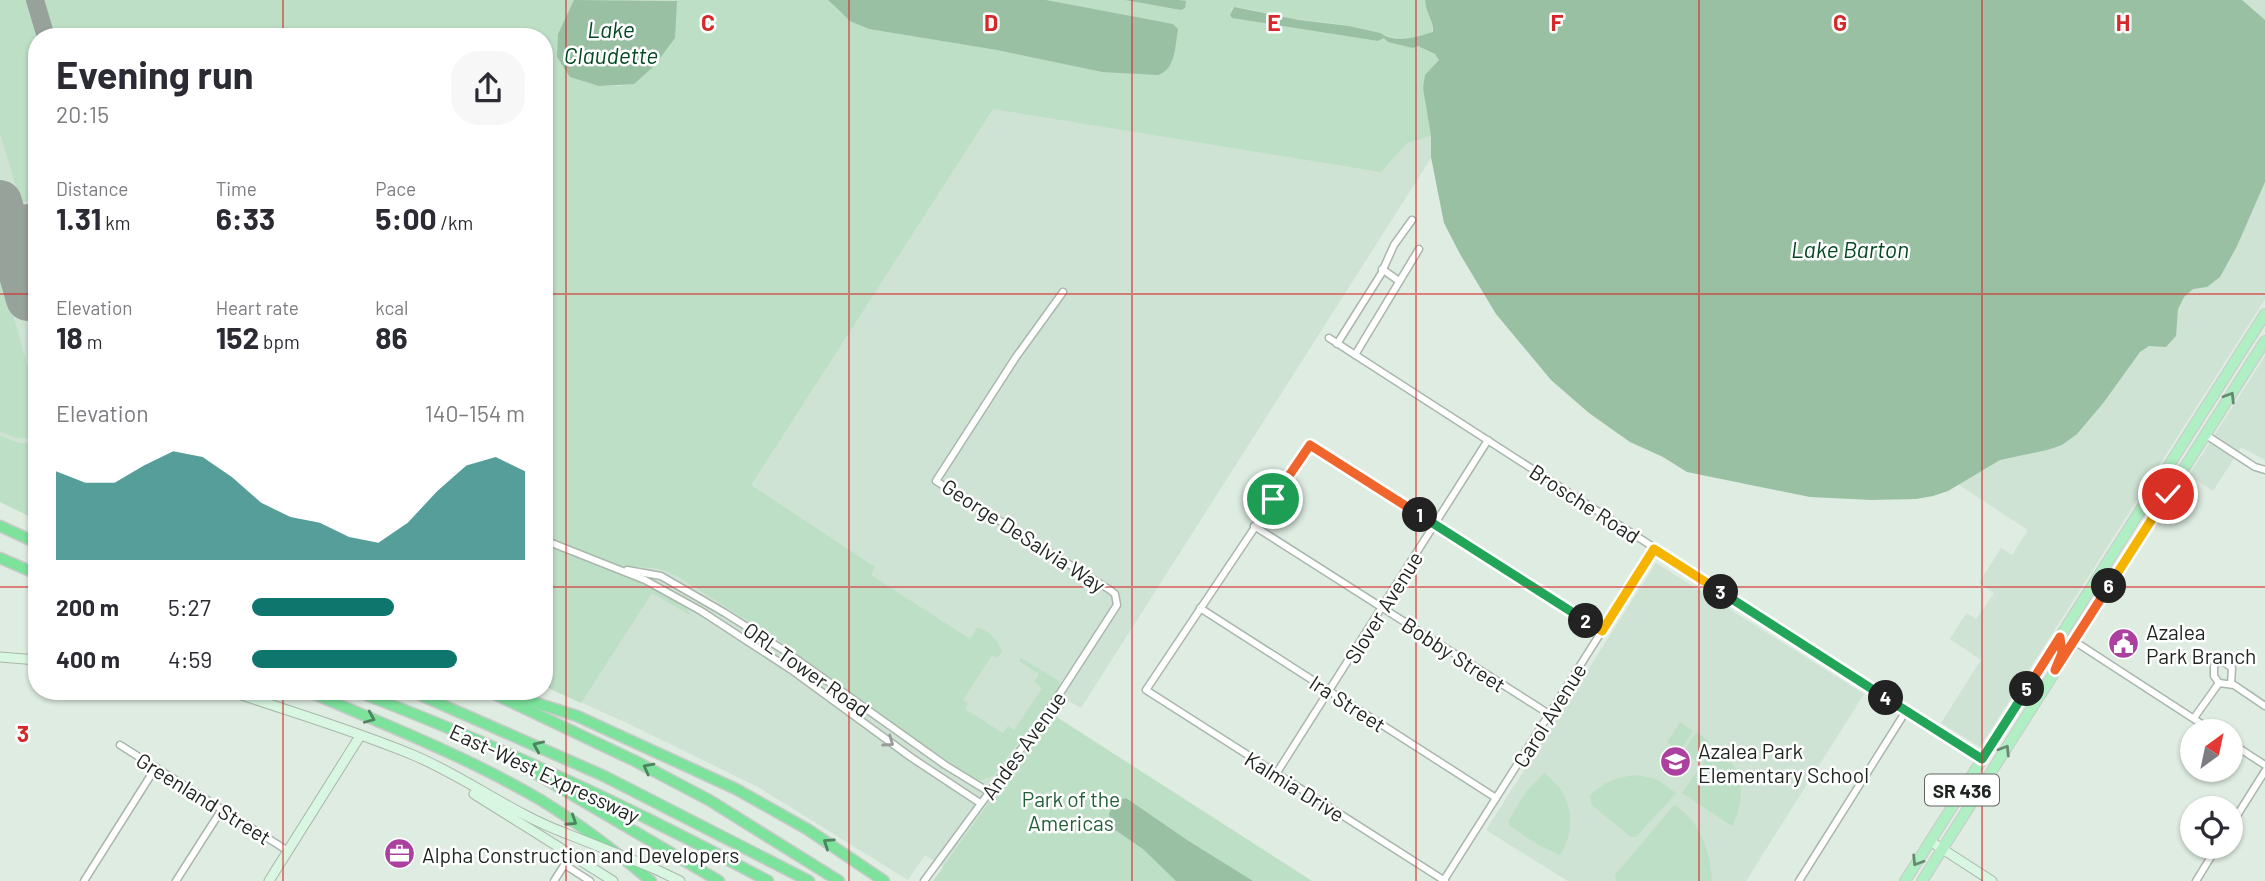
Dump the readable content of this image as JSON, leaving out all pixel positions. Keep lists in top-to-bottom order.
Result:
{
  "streets": {
    "highway": ["East-West Expressway"],
    "main road": ["SR 436"],
    "street": [
      "Brosche Road",
      "George DeSalvia Way",
      "Slover Avenue",
      "Bobby Street",
      "ORL Tower Road",
      "Ira Street",
      "Carol Avenue",
      "Andes Avenue",
      "Kalmia Drive",
      "Greenland Street"
    ]
  },
  "crossings": [
    ["Brosche Road", "Slover Avenue"],
    ["Brosche Road", "Carol Avenue"],
    ["Brosche Road", "SR 436"],
    ["George DeSalvia Way", "Andes Avenue"],
    ["Slover Avenue", "Bobby Street"],
    ["Slover Avenue", "Ira Street"],
    ["Slover Avenue", "Kalmia Drive"],
    ["Bobby Street", "Carol Avenue"],
    ["ORL Tower Road", "Andes Avenue"],
    ["Ira Street", "Carol Avenue"],
    ["Ira Street", "Kalmia Drive"],
    ["Carol Avenue", "Kalmia Drive"]
  ],
  "water": ["Lake Claudette", "Lake Barton"],
  "parks": ["Park of the Americas"],
  "places": {
    "public building": ["Azalea Park Branch"],
    "school or university": ["Azalea Park Elementary School"],
    "office": ["Alpha Construction and Developers"]
  },
  "north": "top right",
  "page": {
    "heading": ["Evening run", "20:15"],
    "stats": [
      ["Distance", "1.31 km"],
      ["Time", "6:33"],
      ["Pace", "5:00 /km"],
      ["Elevation", "18 m"],
      ["Heart rate", "152 bpm"],
      ["kcal", "86"]
    ],
    "chart": ["Elevation", "140–154 m"],
    "pins": [
      "1",
      "6",
      "3",
      "2",
      "5",
      "4"
    ],
    "list": [
      {
        "name": "200 m",
        "note": "5:27"
      },
      {
        "name": "400 m",
        "note": "4:59"
      }
    ]
  },
  "grid": {
    "columns": [
      "C",
      "D",
      "E",
      "F",
      "G",
      "H"
    ],
    "rows": ["3"]
  }
}
